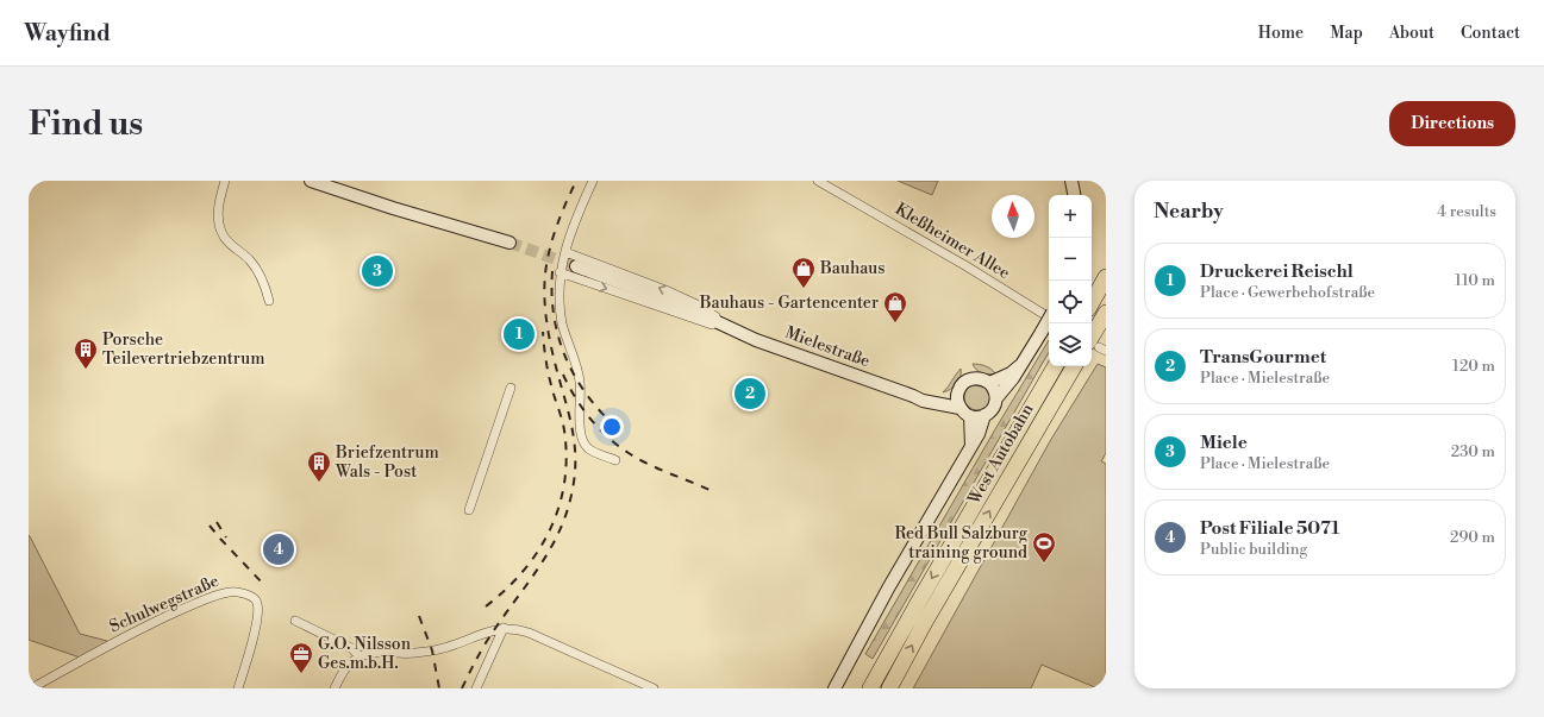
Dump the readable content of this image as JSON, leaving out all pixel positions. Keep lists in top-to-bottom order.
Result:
{
  "streets": {
    "highway": ["West Autobahn"],
    "street": ["Kleßheimer Allee", "Mielestraße", "Schulwegstraße"]
  },
  "places": {
    "shop": ["Bauhaus", "Bauhaus - Gartencenter"],
    "building": ["Porsche Teilevertriebzentrum", "Briefzentrum Wals - Post"],
    "sports": ["Red Bull Salzburg training ground"],
    "office": ["G.O. Nilsson Ges.m.b.H."]
  },
  "north": "top",
  "page": {
    "header": "Wayfind",
    "nav": [
      "Home",
      "Map",
      "About",
      "Contact"
    ],
    "buttons": "Directions",
    "title": "Find us",
    "heading": ["Nearby", "4 results"],
    "map_buttons": ["+", "−"],
    "list": [
      {
        "mark": "1",
        "name": "Druckerei Reischl",
        "note": "Place · Gewerbehofstraße",
        "value": "110 m"
      },
      {
        "mark": "2",
        "name": "TransGourmet",
        "note": "Place · Mielestraße",
        "value": "120 m"
      },
      {
        "mark": "3",
        "name": "Miele",
        "note": "Place · Mielestraße",
        "value": "230 m"
      },
      {
        "mark": "4",
        "name": "Post Filiale 5071",
        "note": "Public building",
        "value": "290 m"
      }
    ],
    "pins": [
      "3",
      "1",
      "2",
      "4"
    ]
  }
}
